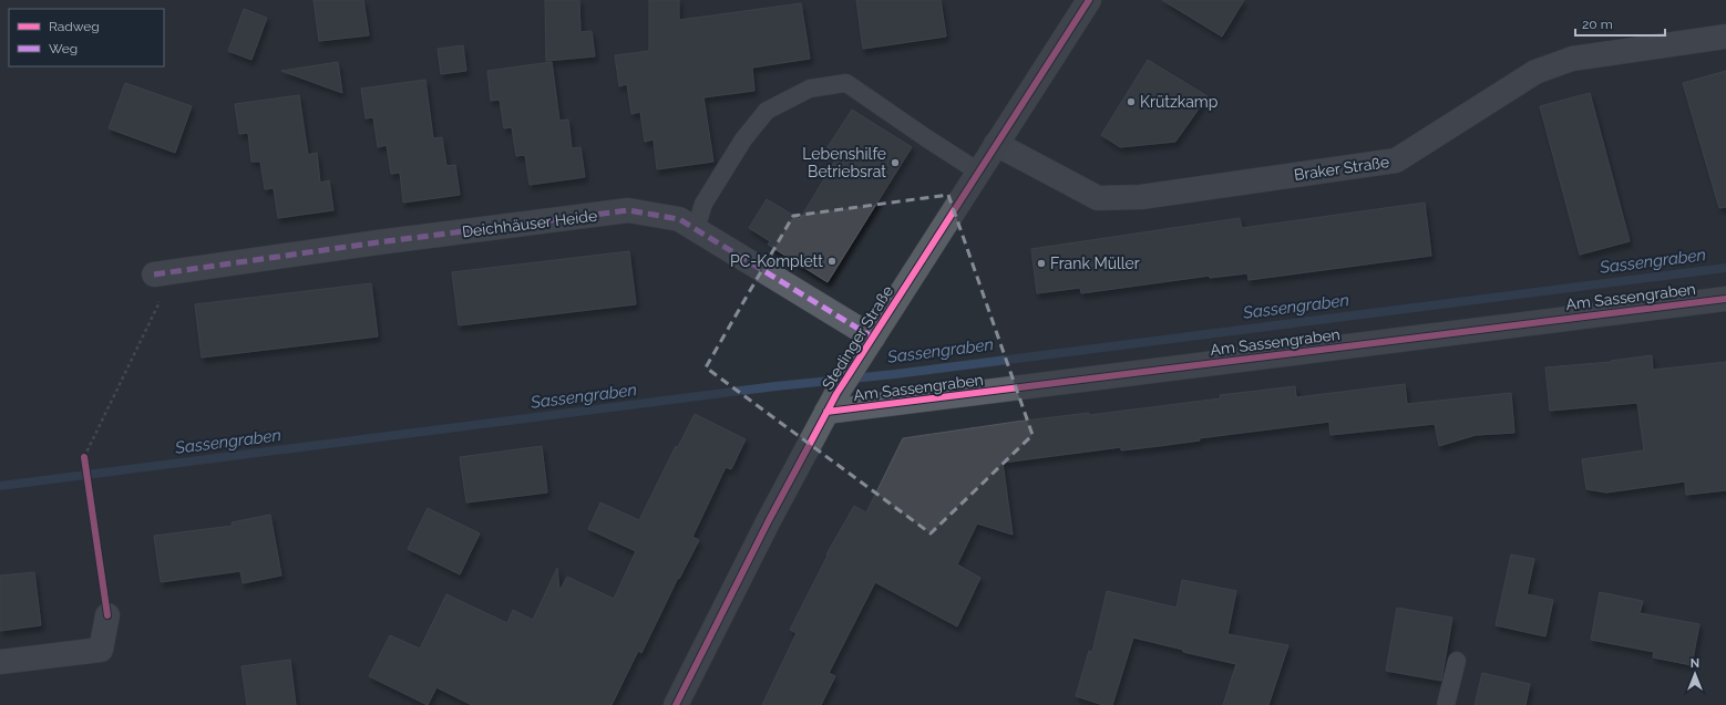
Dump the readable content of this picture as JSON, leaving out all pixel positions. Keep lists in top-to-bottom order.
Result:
{
  "streets": {
    "main road": ["Stedinger Straße"],
    "street": ["Braker Straße", "Deichhäuser Heide", "Am Sassengraben"]
  },
  "crossings": [
    ["Braker Straße", "Stedinger Straße"],
    ["Deichhäuser Heide", "Stedinger Straße"],
    ["Am Sassengraben", "Stedinger Straße"]
  ],
  "water": ["Sassengraben"],
  "places": [
    "Krützkamp",
    "Lebenshilfe Betriebsrat",
    "PC-Komplett",
    "Frank Müller"
  ],
  "legend": ["Radweg", "Weg"],
  "scale_bar": "20 m",
  "north": "top"
}
